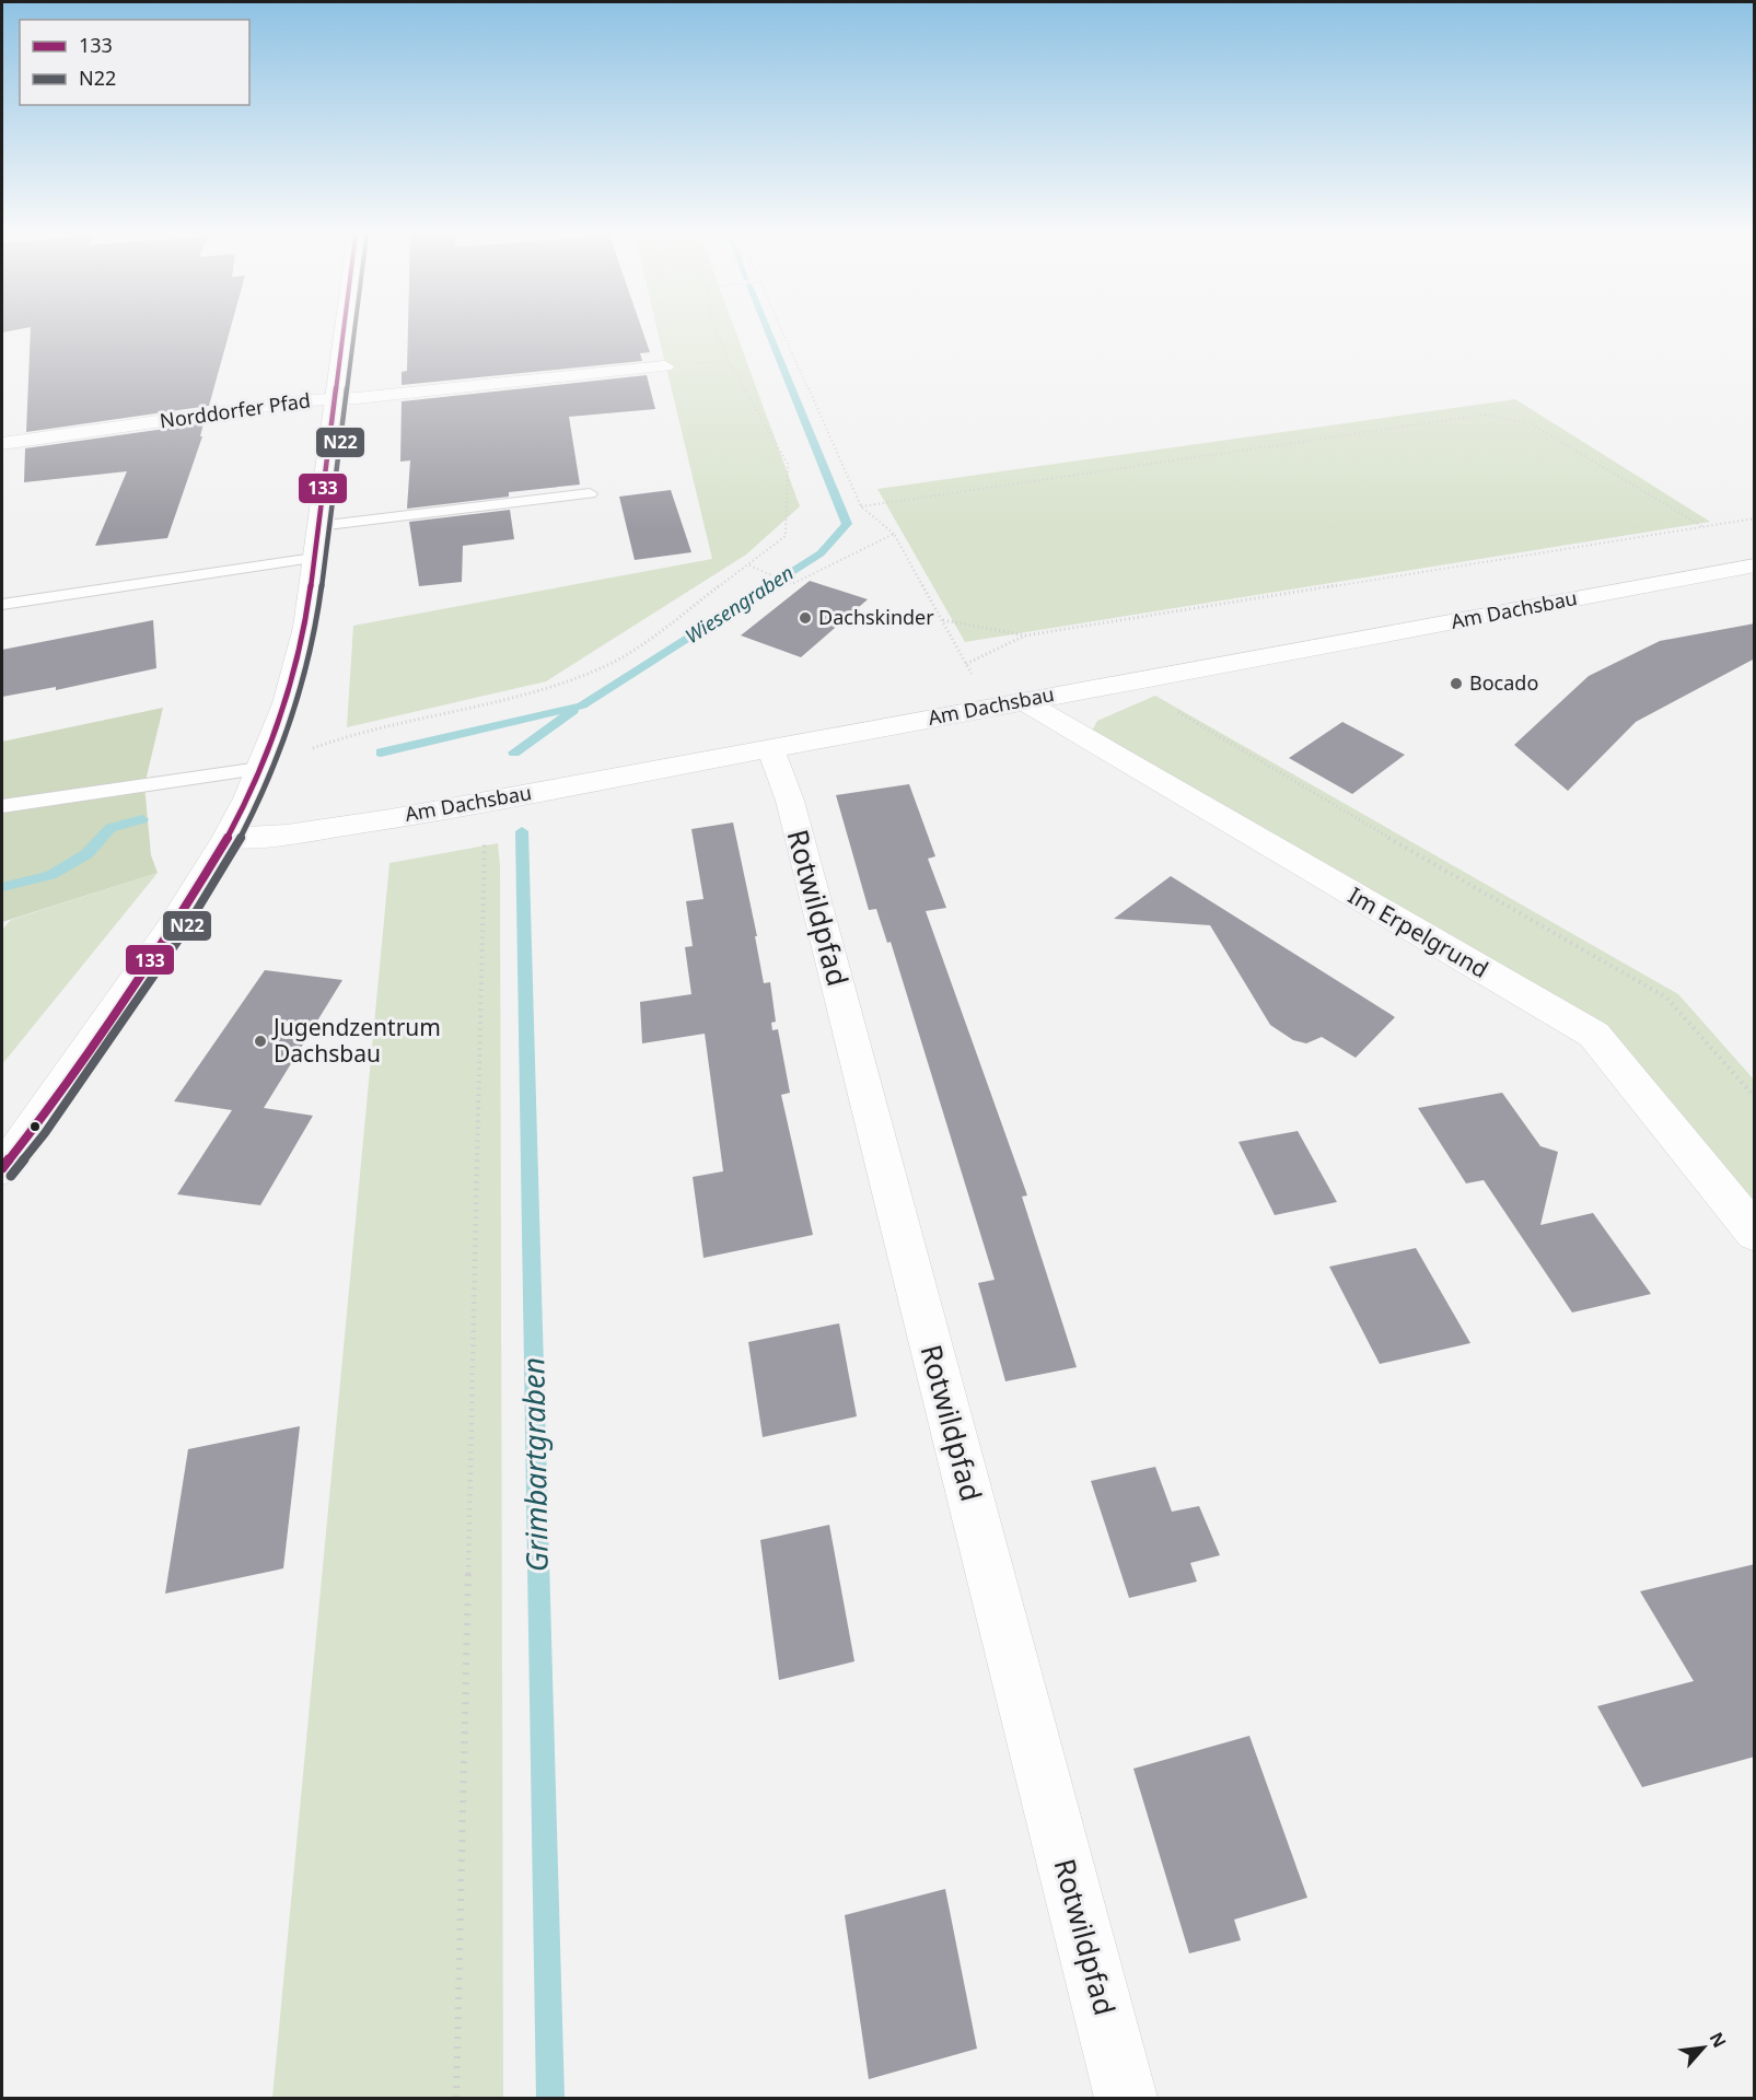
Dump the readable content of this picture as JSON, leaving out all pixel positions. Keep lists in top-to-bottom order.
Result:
{
  "streets": {
    "street": [
      "Norddorfer Pfad",
      "Am Dachsbau",
      "Rotwildpfad",
      "Im Erpelgrund"
    ]
  },
  "crossings": [
    ["Am Dachsbau", "Rotwildpfad"],
    ["Am Dachsbau", "Im Erpelgrund"]
  ],
  "water": ["Wiesengraben", "Grimbartgraben"],
  "places": ["Dachskinder", "Bocado", "Jugendzentrum Dachsbau"],
  "lines": ["transit line 133", "transit line N22"],
  "legend": ["133", "N22"],
  "north": "top right"
}
